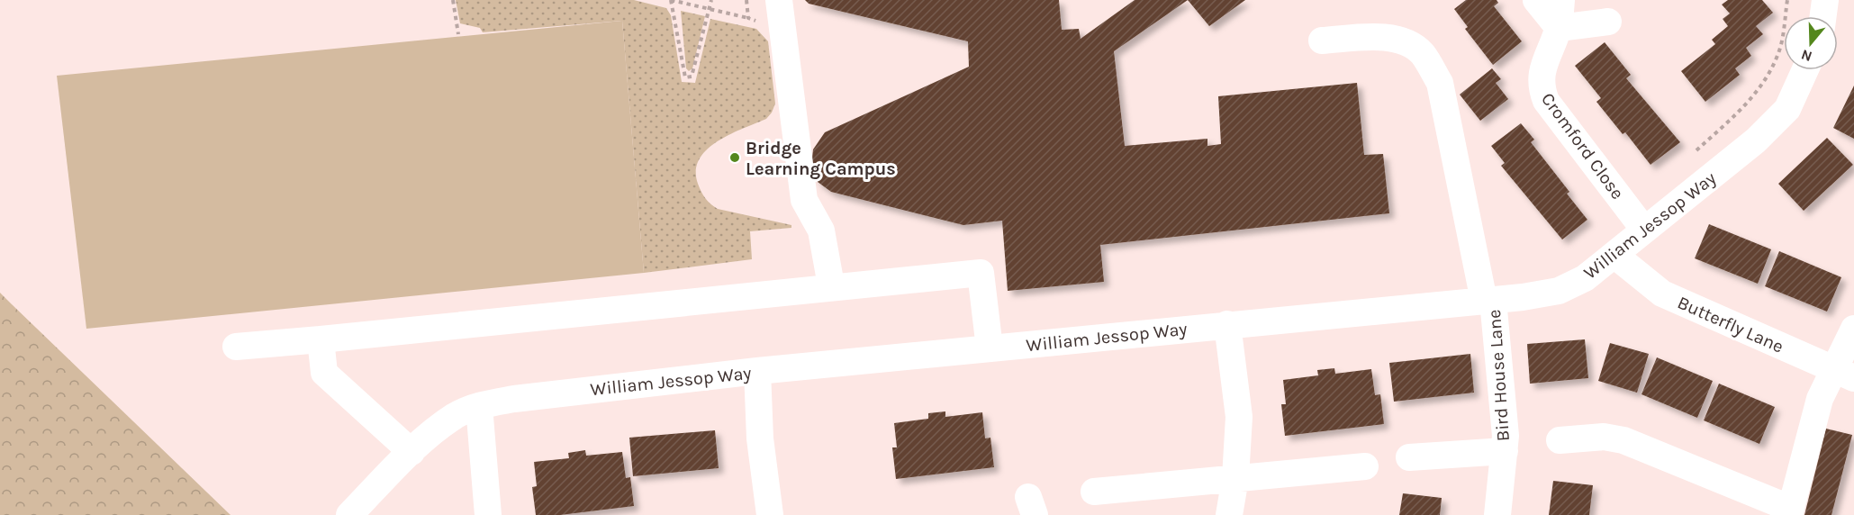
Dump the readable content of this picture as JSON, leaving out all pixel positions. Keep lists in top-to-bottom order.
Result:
{
  "streets": {
    "street": [
      "Cromford Close",
      "William Jessop Way",
      "Butterfly Lane",
      "Bird House Lane"
    ]
  },
  "crossings": [
    ["Cromford Close", "William Jessop Way"],
    ["William Jessop Way", "Butterfly Lane"],
    ["William Jessop Way", "Bird House Lane"]
  ],
  "places": ["Bridge Learning Campus"],
  "north": "bottom"
}
